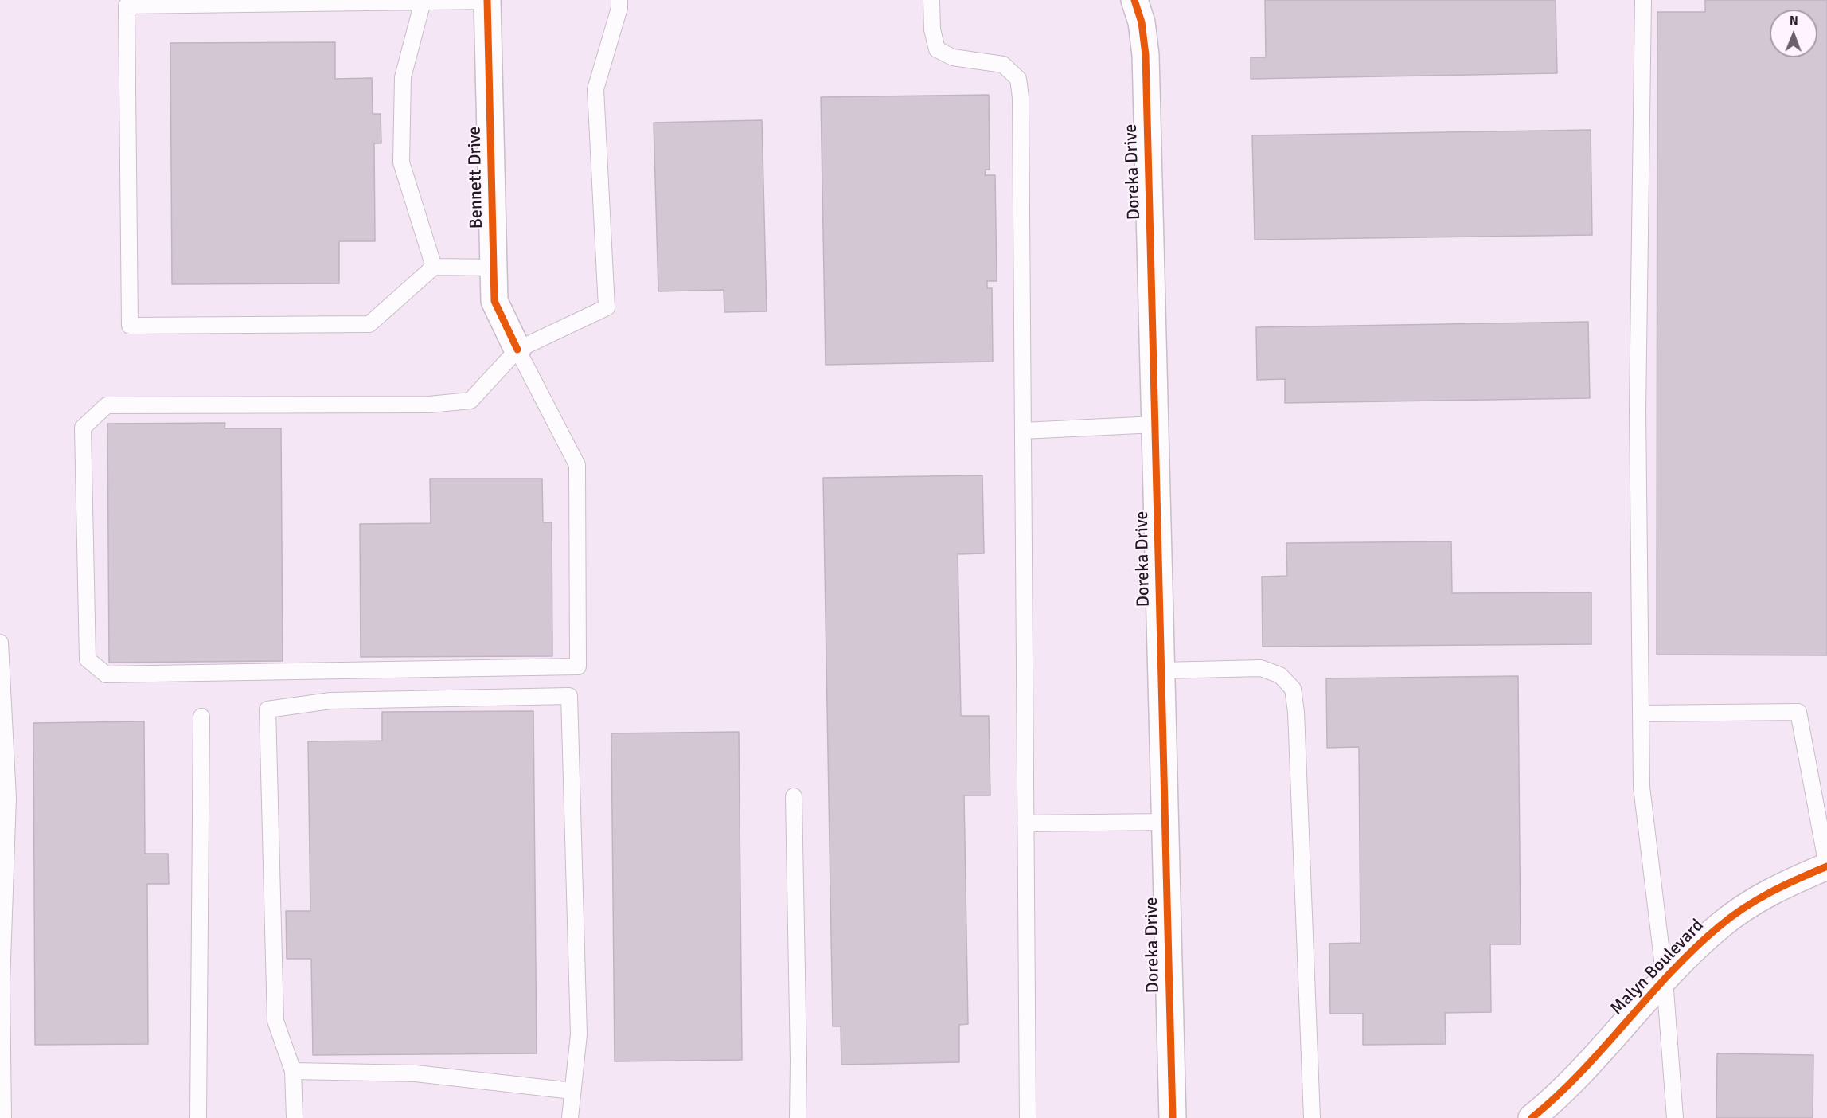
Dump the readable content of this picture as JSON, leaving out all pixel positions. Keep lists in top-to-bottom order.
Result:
{
  "streets": {
    "street": ["Doreka Drive", "Bennett Drive", "Malyn Boulevard"]
  },
  "north": "top"
}
